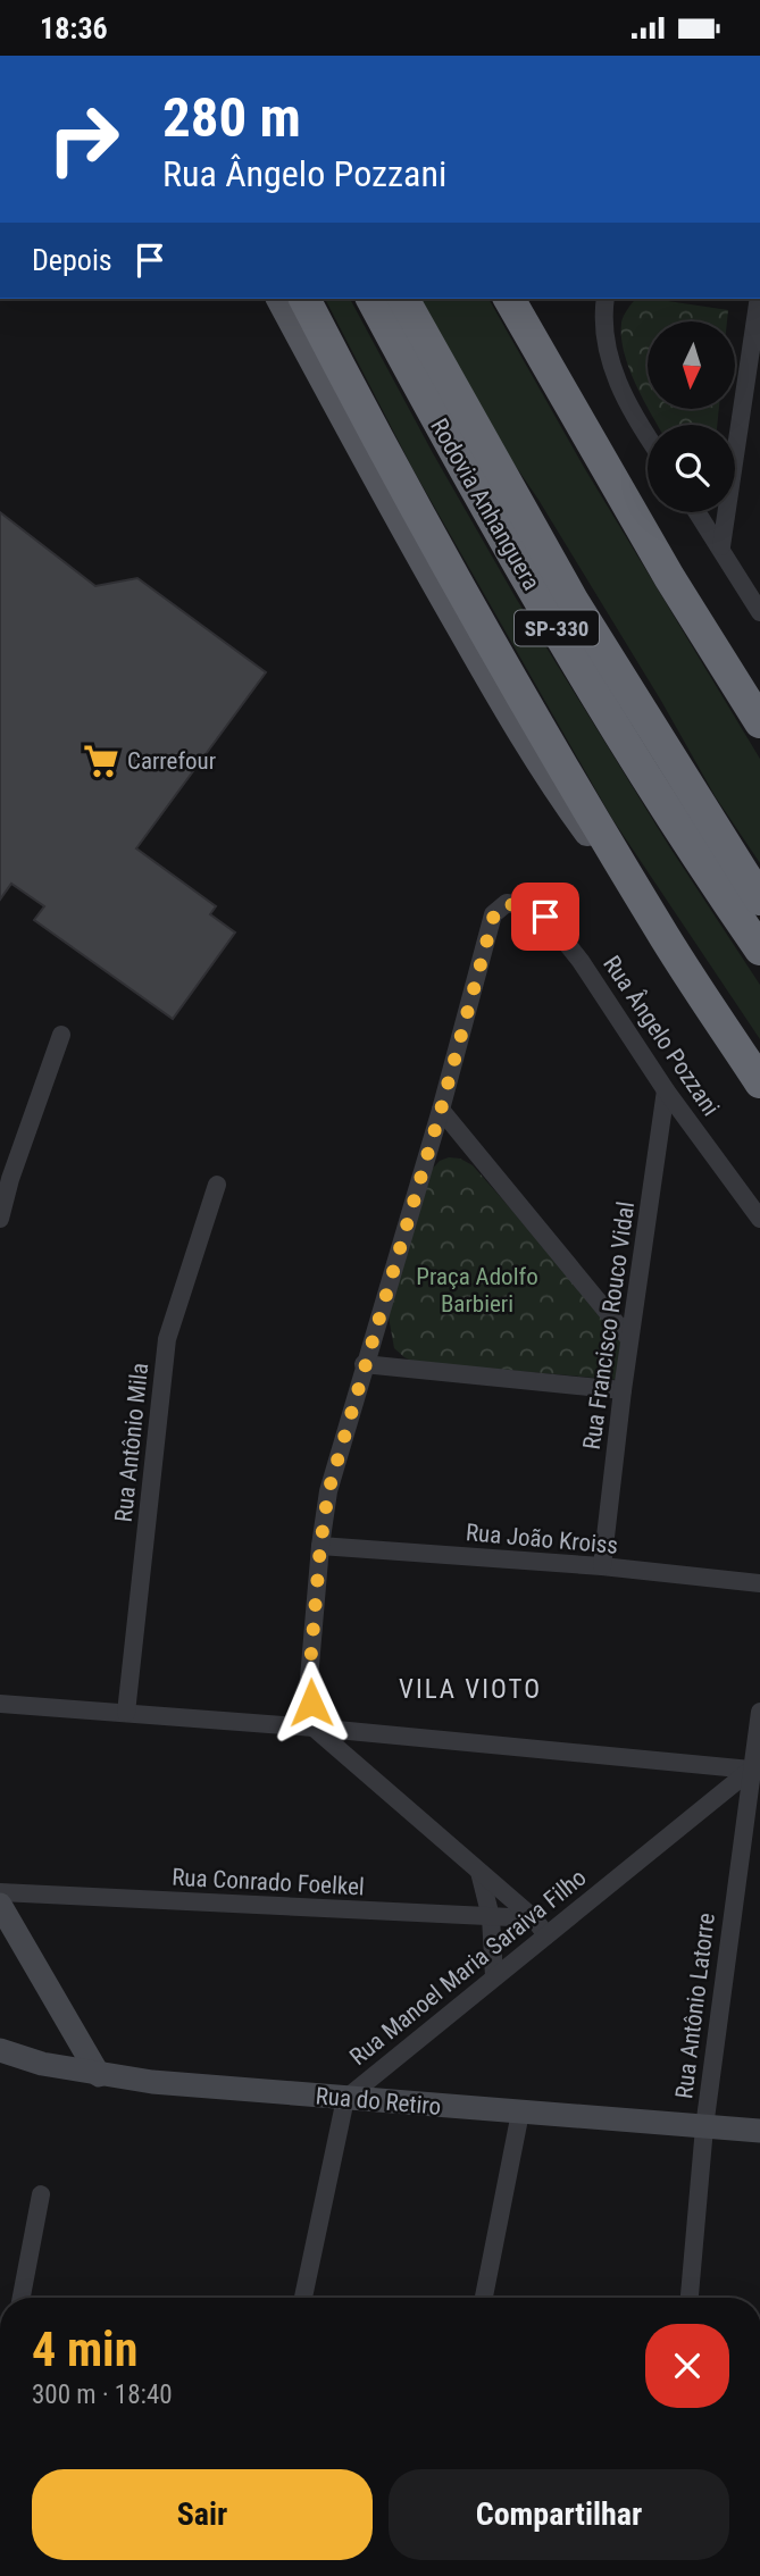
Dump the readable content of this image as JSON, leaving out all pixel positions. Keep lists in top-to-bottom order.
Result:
{
  "streets": {
    "highway": ["Rodovia Anhanguera", "SP-330"],
    "main road": ["Rua do Retiro"],
    "street": [
      "Rua Ângelo Pozzani",
      "Rua Francisco Rouco Vidal",
      "Rua Antônio Mila",
      "Rua João Kroiss",
      "Rua Conrado Foelkel",
      "Rua Manoel Maria Saraiva Filho",
      "Rua Antônio Latorre"
    ]
  },
  "crossings": [
    ["Rua Ângelo Pozzani", "Rua Francisco Rouco Vidal"],
    ["Rua Francisco Rouco Vidal", "Rua João Kroiss"],
    ["Rua Manoel Maria Saraiva Filho", "Rua Antônio Latorre"],
    ["Rua Manoel Maria Saraiva Filho", "Rua do Retiro"],
    ["Rua Antônio Latorre", "Rua do Retiro"]
  ],
  "districts": ["VILA VIOTO"],
  "parks": ["Praça Adolfo Barbieri"],
  "places": {
    "supermarket": ["Carrefour"]
  },
  "north": "bottom",
  "page": {
    "status": "18:36",
    "turn": ["280 m", "Rua Ângelo Pozzani"],
    "then": "Depois",
    "heading": ["4 min", "300 m · 18:40"],
    "buttons": ["Sair", "Compartilhar"]
  }
}
